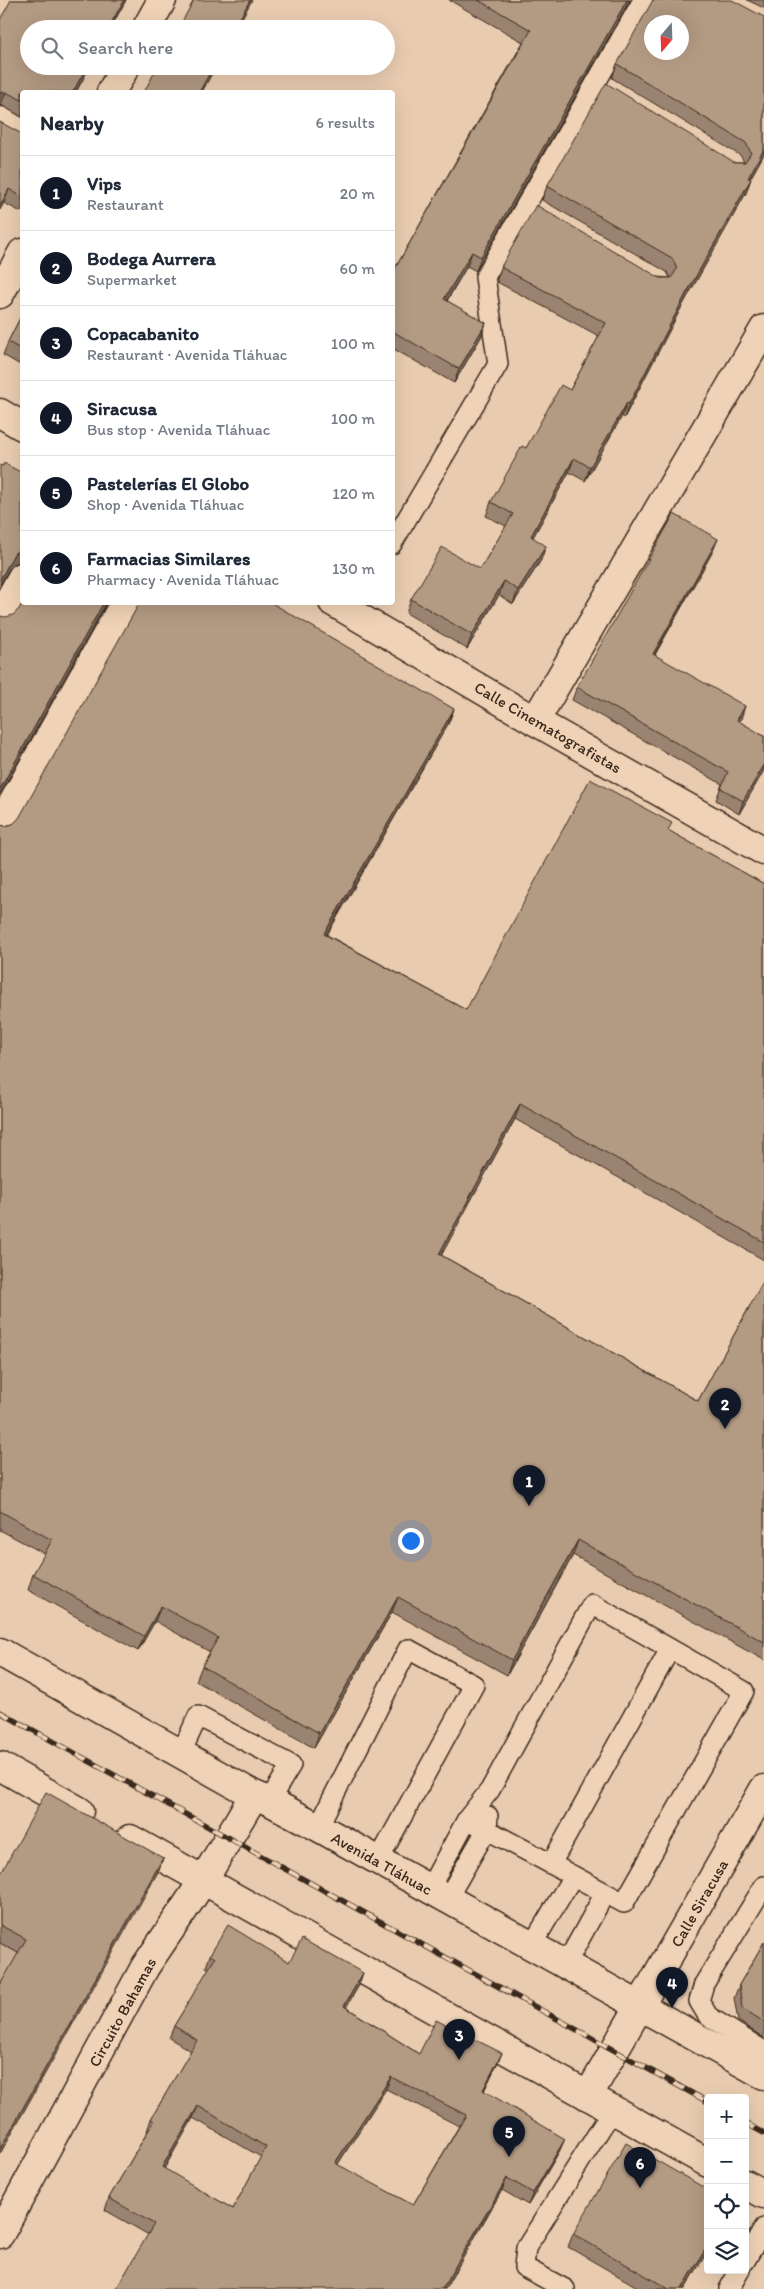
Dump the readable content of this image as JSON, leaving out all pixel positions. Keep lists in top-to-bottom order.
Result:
{
  "streets": {
    "street": [
      "Calle Cinematografistas",
      "Avenida Tláhuac",
      "Calle Siracusa",
      "Circuito Bahamas"
    ]
  },
  "crossings": [
    ["Avenida Tláhuac", "Calle Siracusa"],
    ["Avenida Tláhuac", "Circuito Bahamas"]
  ],
  "north": "bottom",
  "page": {
    "search": "Search here",
    "heading": ["Nearby", "6 results"],
    "list": [
      {
        "mark": "1",
        "name": "Vips",
        "note": "Restaurant",
        "value": "20 m"
      },
      {
        "mark": "2",
        "name": "Bodega Aurrera",
        "note": "Supermarket",
        "value": "60 m"
      },
      {
        "mark": "3",
        "name": "Copacabanito",
        "note": "Restaurant · Avenida Tláhuac",
        "value": "100 m"
      },
      {
        "mark": "4",
        "name": "Siracusa",
        "note": "Bus stop · Avenida Tláhuac",
        "value": "100 m"
      },
      {
        "mark": "5",
        "name": "Pastelerías El Globo",
        "note": "Shop · Avenida Tláhuac",
        "value": "120 m"
      },
      {
        "mark": "6",
        "name": "Farmacias Similares",
        "note": "Pharmacy · Avenida Tláhuac",
        "value": "130 m"
      }
    ],
    "pins": [
      "2",
      "1",
      "4",
      "3",
      "5",
      "6"
    ],
    "map_buttons": ["+", "−"]
  }
}
